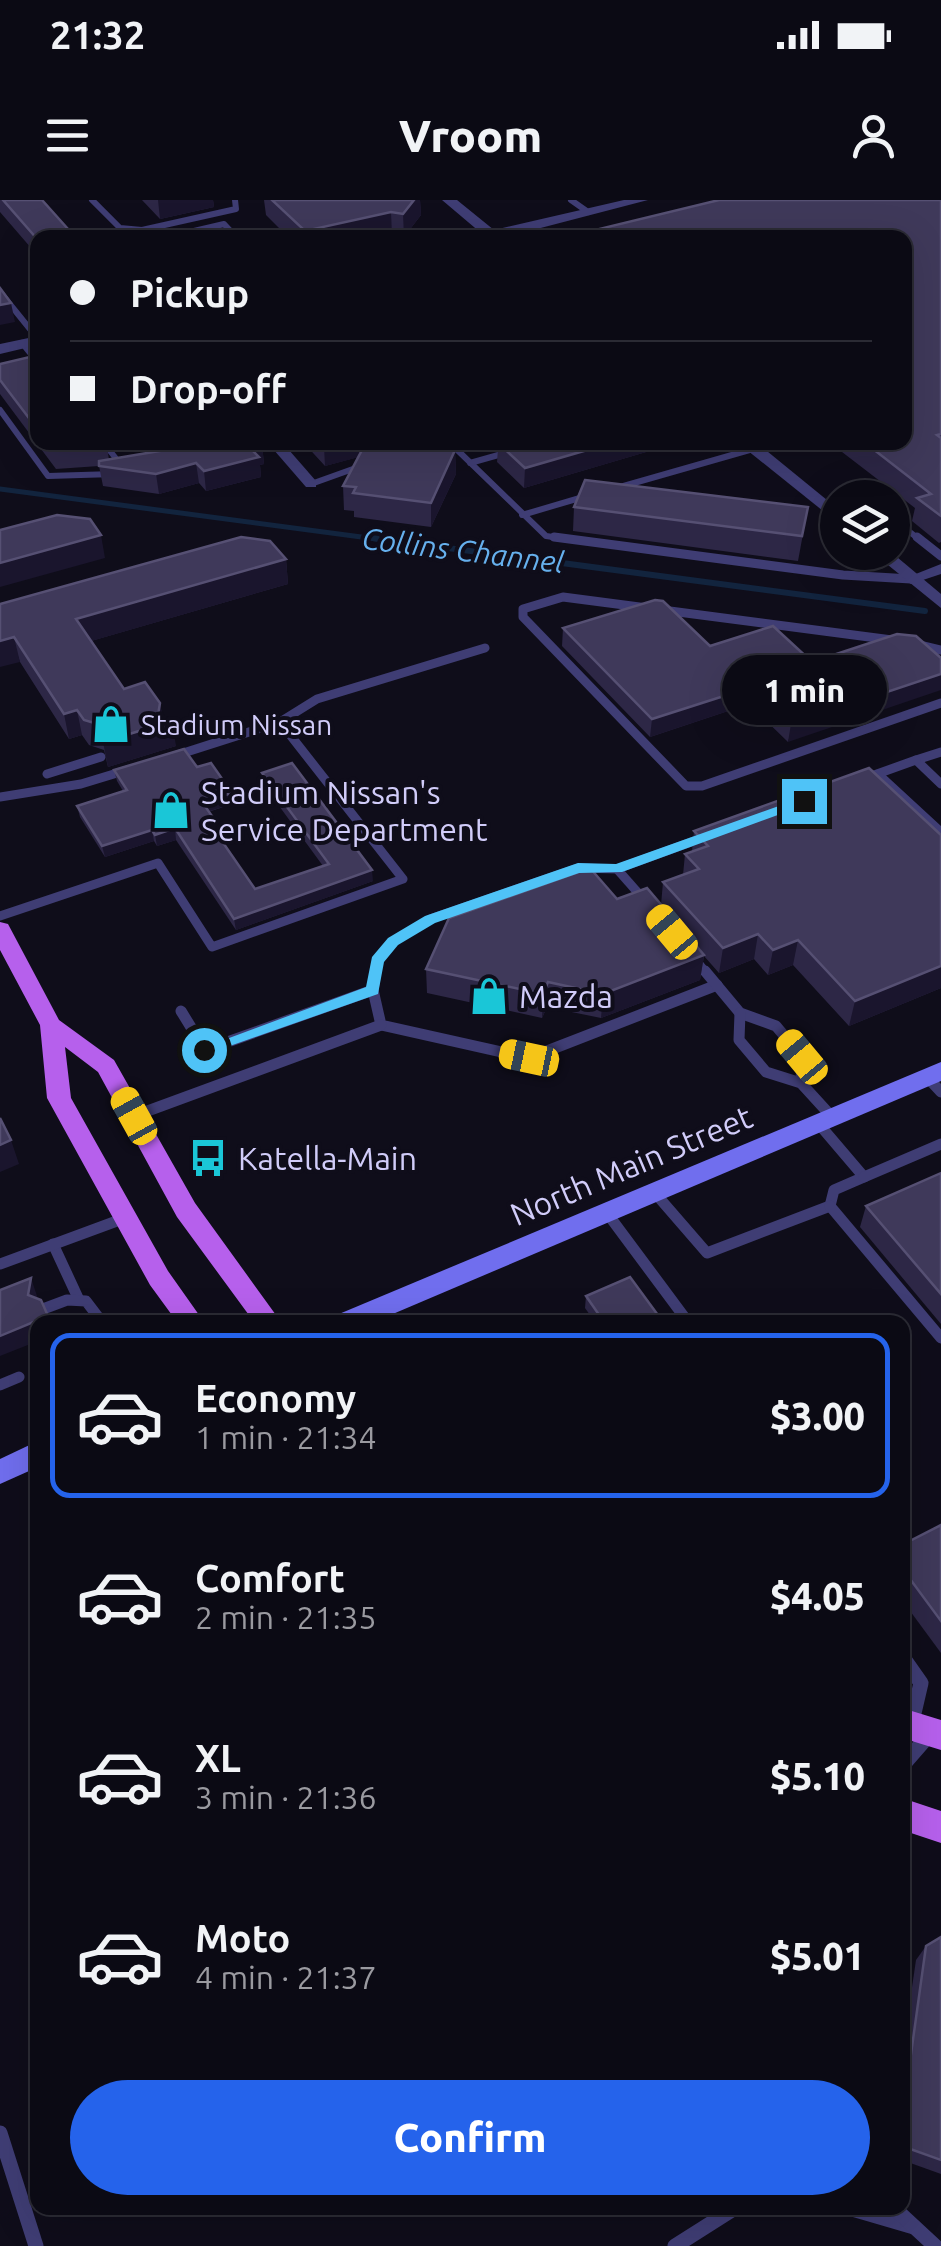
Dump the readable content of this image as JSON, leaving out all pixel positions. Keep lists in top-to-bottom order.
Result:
{
  "streets": {
    "main road": ["North Main Street"]
  },
  "water": ["Collins Channel"],
  "places": {
    "shop": ["Stadium Nissan", "Stadium Nissan's Service Department", "Mazda"],
    "bus stop": ["Katella-Main"]
  },
  "page": {
    "status": "21:32",
    "header": "Vroom",
    "banner": ["Pickup", "Drop-off"],
    "bubble": "1 min",
    "list": [
      {
        "name": "Economy",
        "note": "1 min · 21:34",
        "value": "$3.00"
      },
      {
        "name": "Comfort",
        "note": "2 min · 21:35",
        "value": "$4.05"
      },
      {
        "name": "XL",
        "note": "3 min · 21:36",
        "value": "$5.10"
      },
      {
        "name": "Moto",
        "note": "4 min · 21:37",
        "value": "$5.01"
      }
    ],
    "buttons": "Confirm"
  }
}
